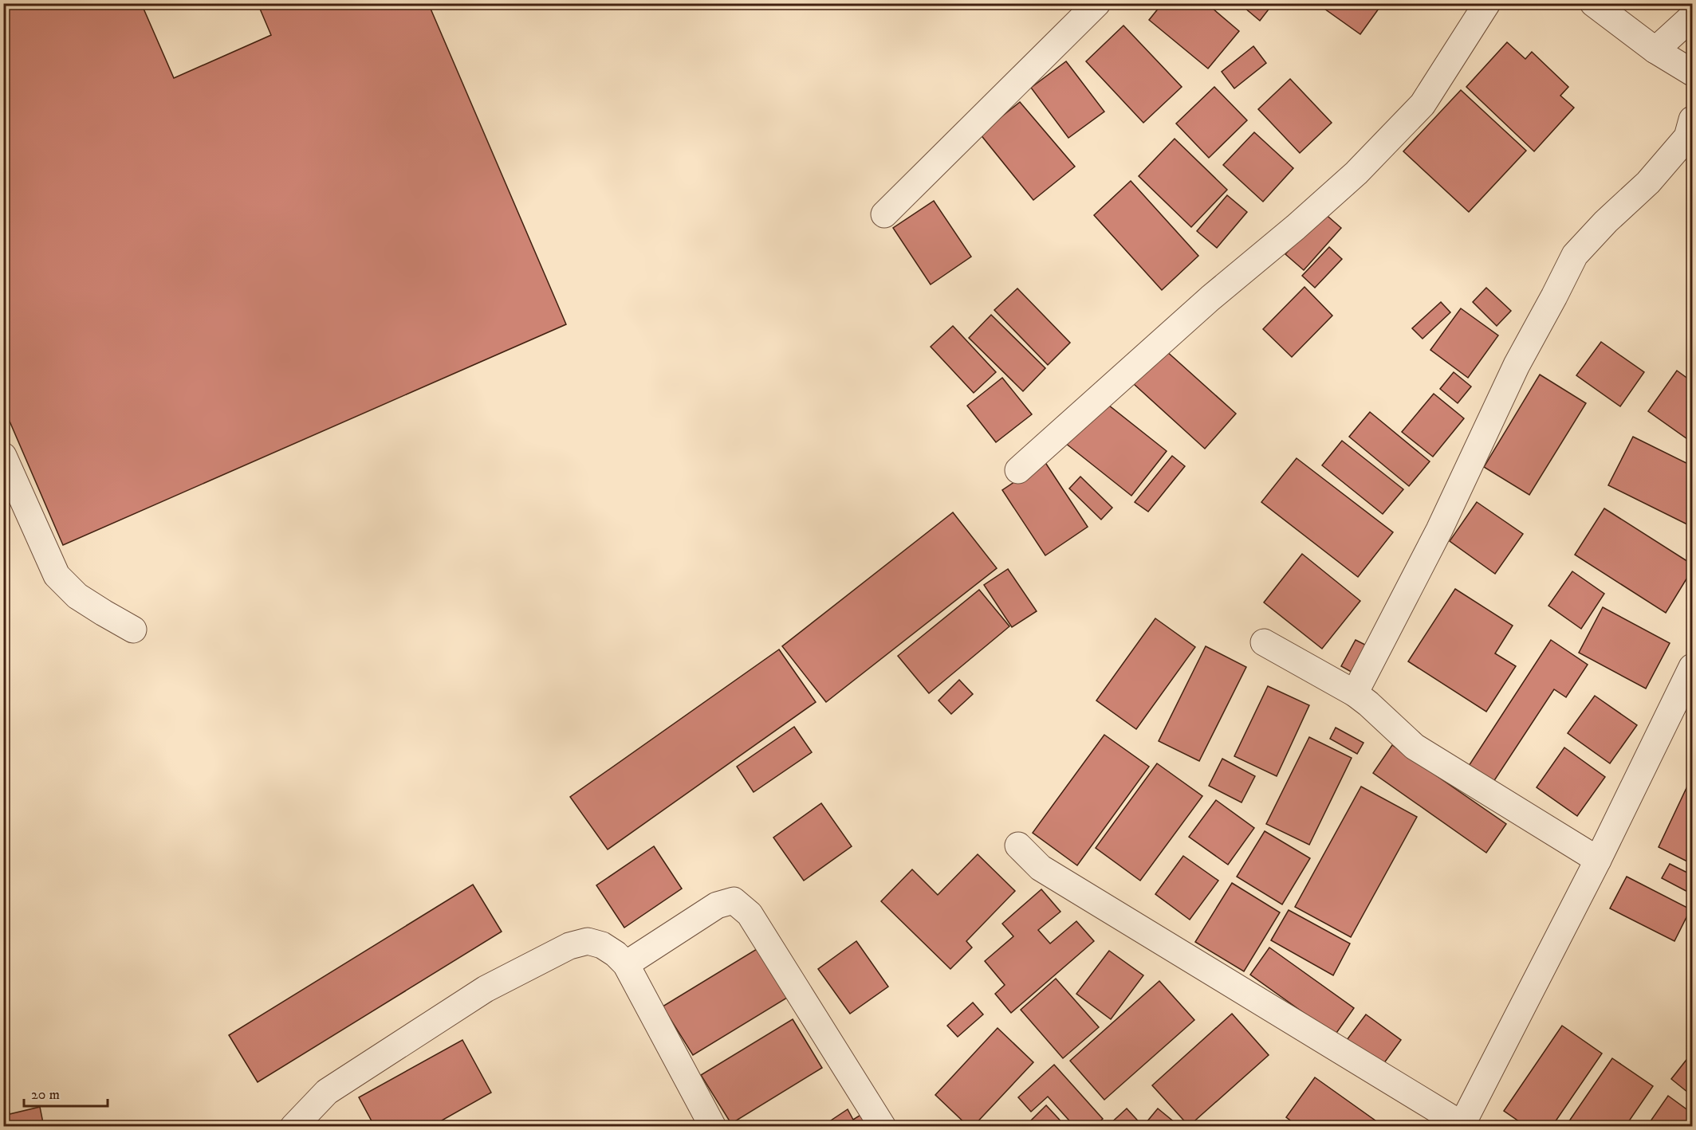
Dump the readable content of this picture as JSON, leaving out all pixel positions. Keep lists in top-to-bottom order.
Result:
{
  "scale_bar": "20 m"
}
